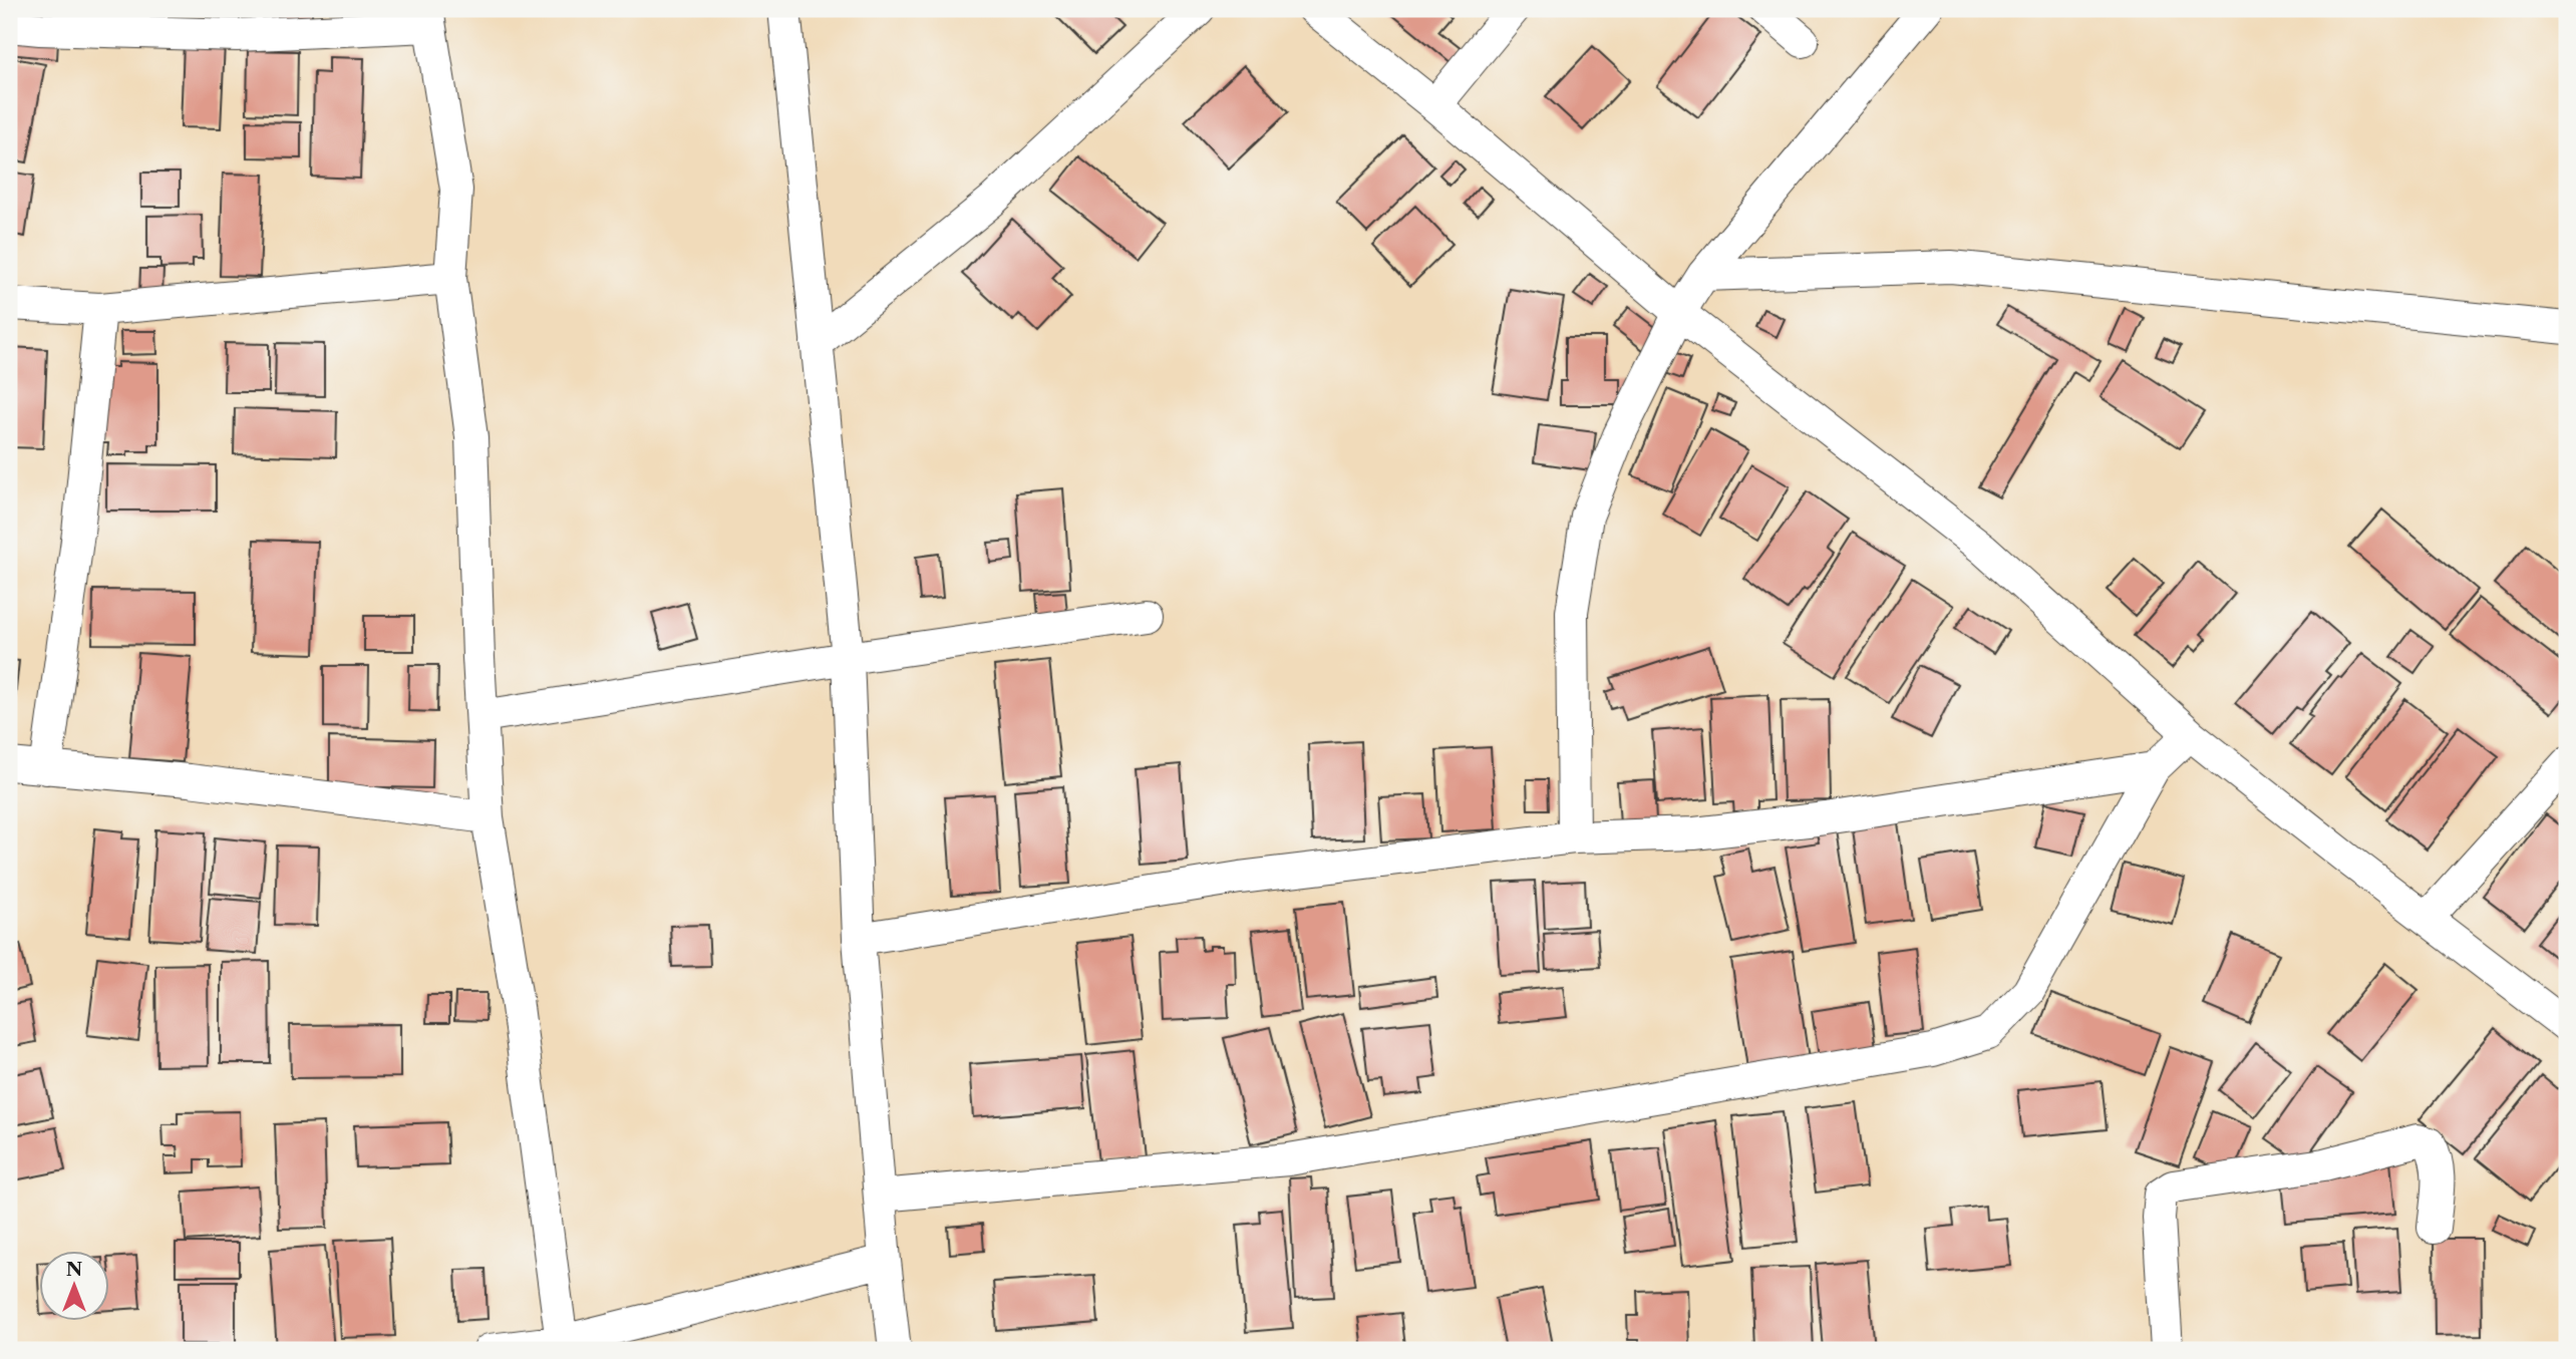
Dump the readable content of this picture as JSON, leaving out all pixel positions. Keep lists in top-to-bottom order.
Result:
{
  "north": "top"
}
